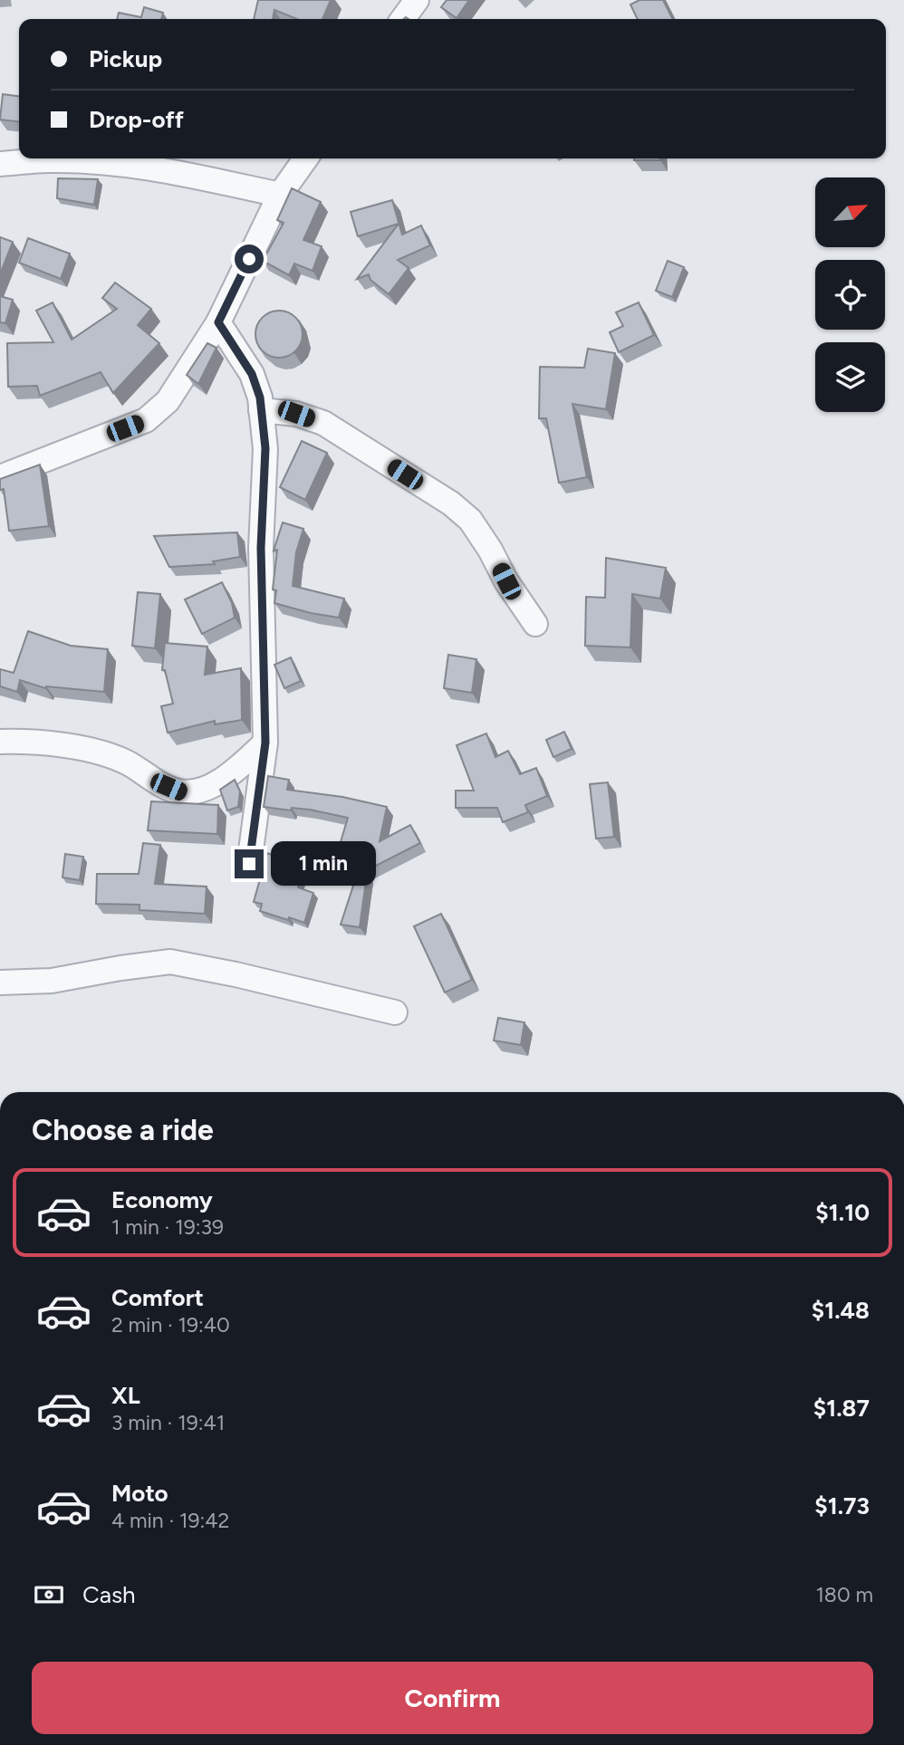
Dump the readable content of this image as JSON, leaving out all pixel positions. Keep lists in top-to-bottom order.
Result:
{
  "north": "top right",
  "page": {
    "banner": ["Pickup", "Drop-off"],
    "bubble": "1 min",
    "heading": "Choose a ride",
    "list": [
      {
        "name": "Economy",
        "note": "1 min · 19:39",
        "value": "$1.10"
      },
      {
        "name": "Comfort",
        "note": "2 min · 19:40",
        "value": "$1.48"
      },
      {
        "name": "XL",
        "note": "3 min · 19:41",
        "value": "$1.87"
      },
      {
        "name": "Moto",
        "note": "4 min · 19:42",
        "value": "$1.73"
      }
    ],
    "pay": ["Cash", "180 m"],
    "buttons": "Confirm"
  }
}
